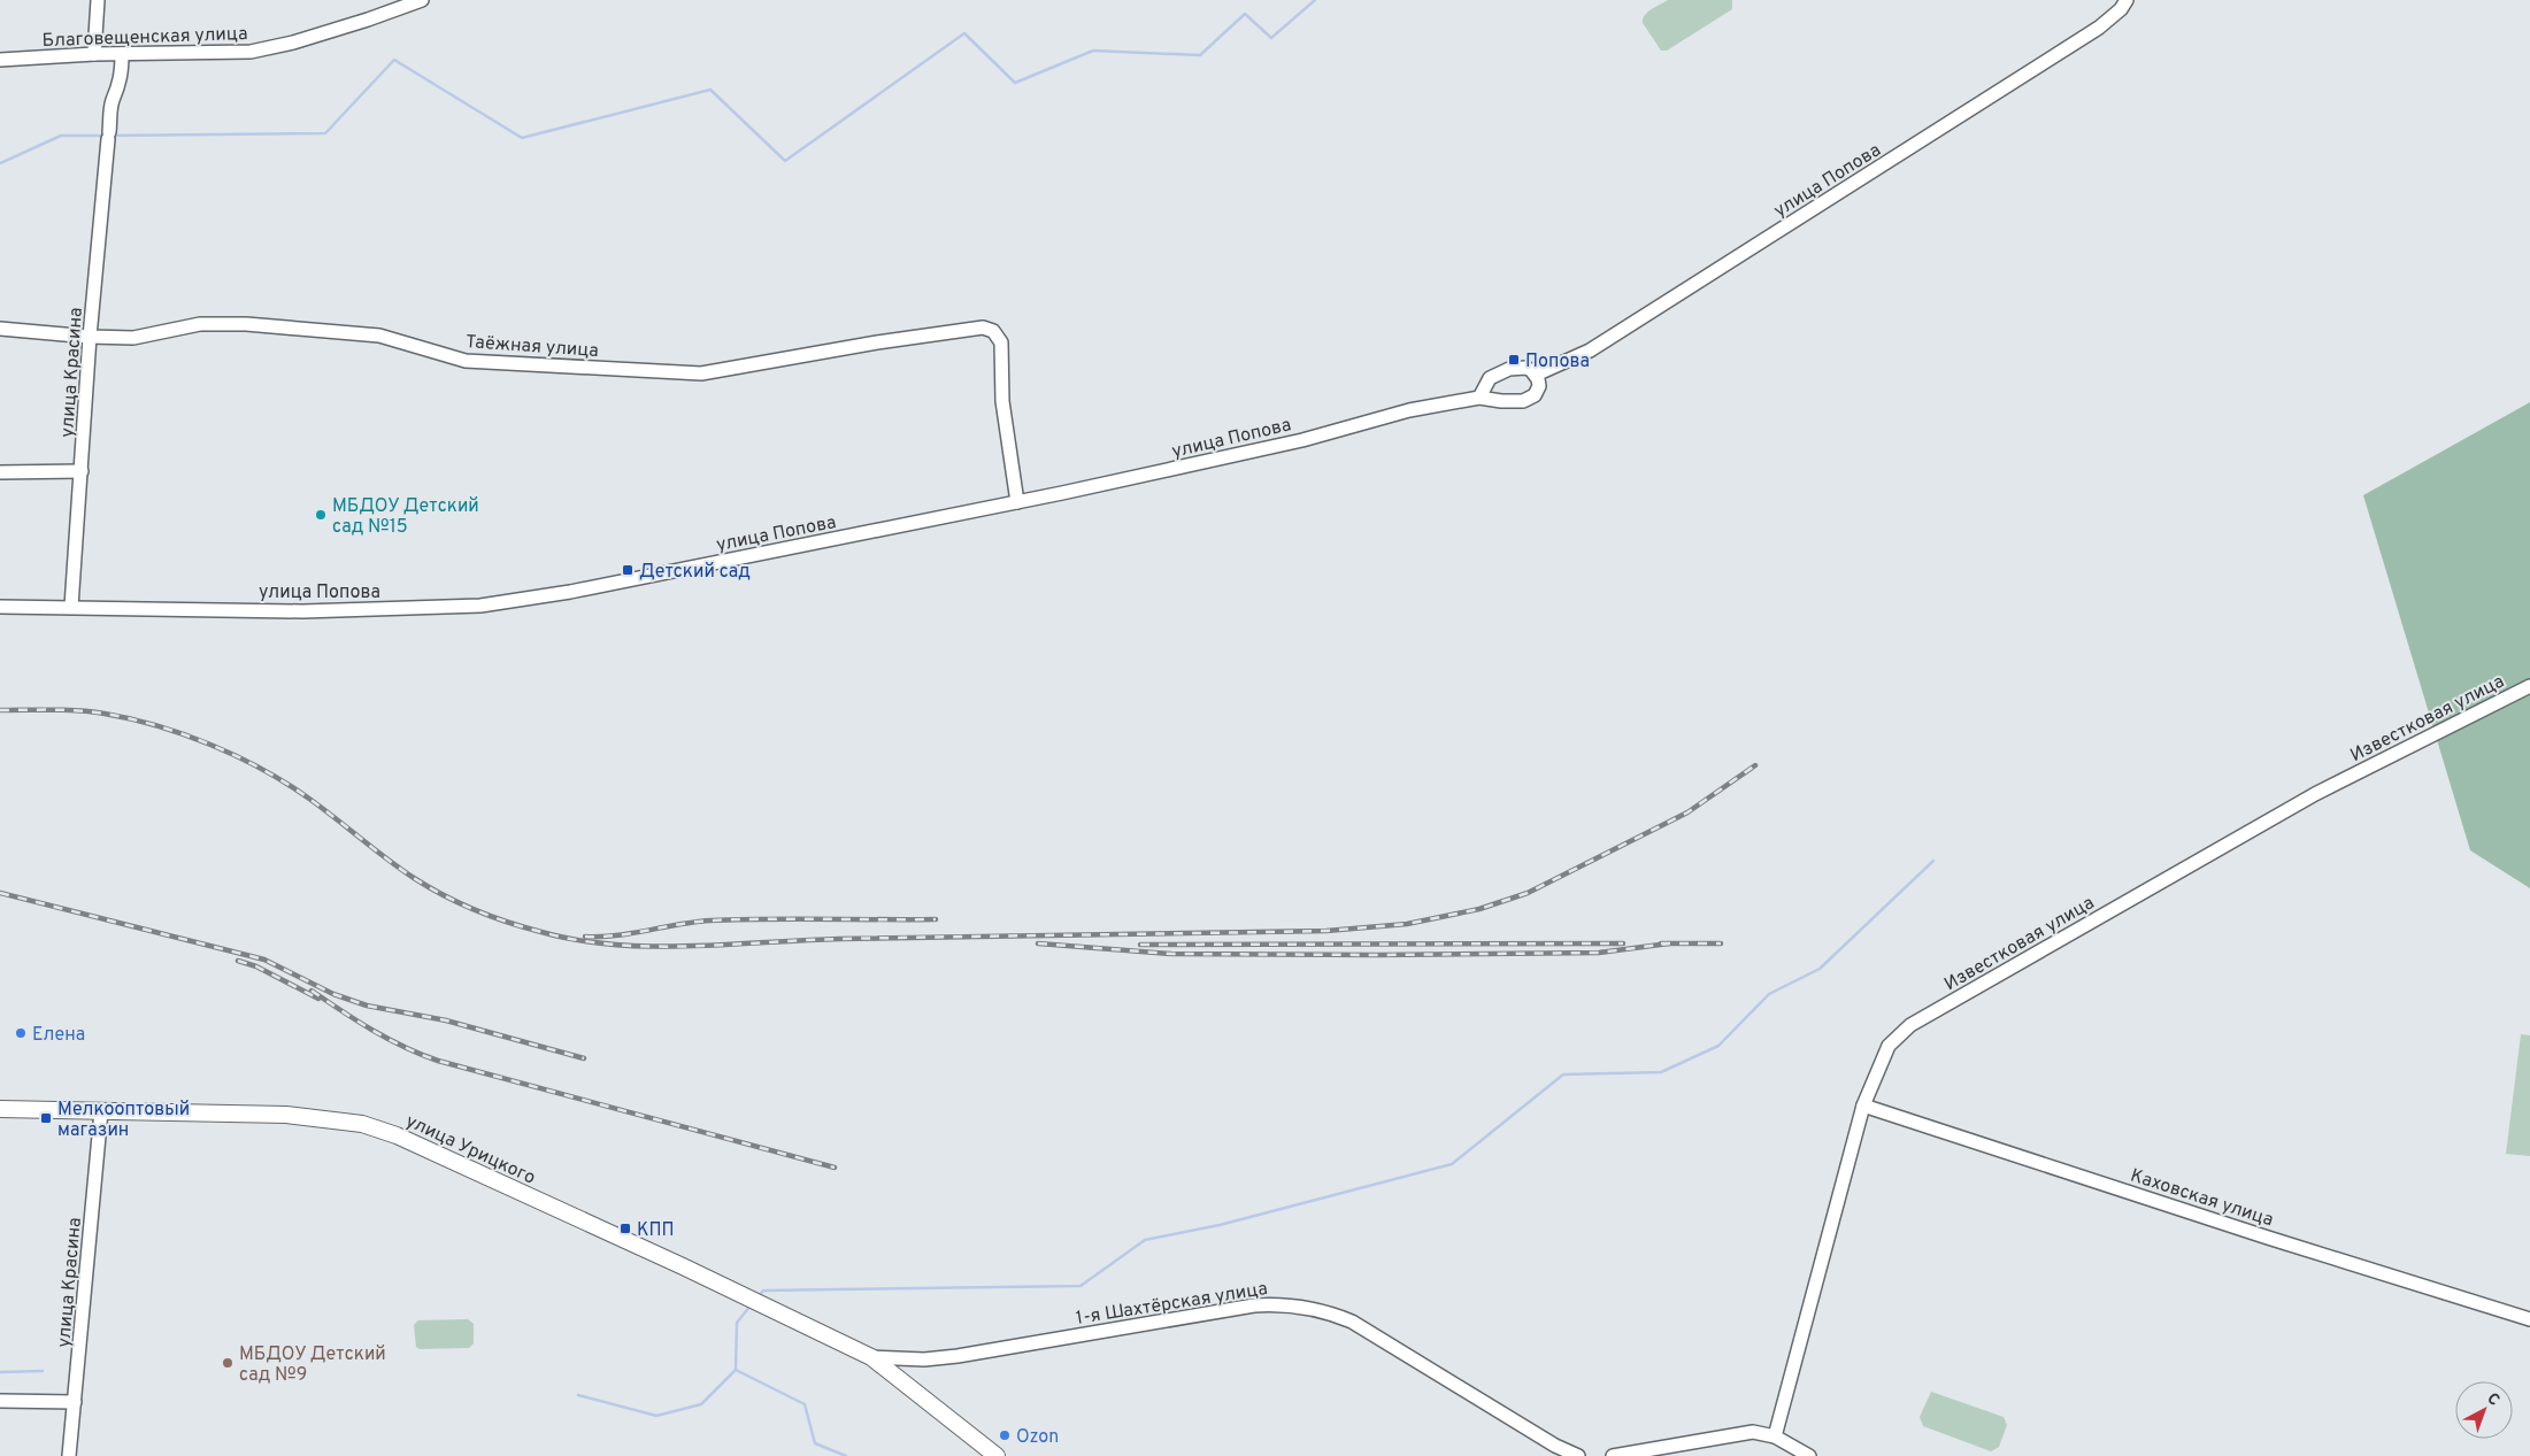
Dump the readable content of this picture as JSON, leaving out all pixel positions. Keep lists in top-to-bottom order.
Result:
{
  "streets": {
    "main road": ["улица Урицкого"],
    "street": [
      "Благовещенская улица",
      "улица Попова",
      "Таёжная улица",
      "улица Красина",
      "Известковая улица",
      "Каховская улица",
      "1-я Шахтёрская улица"
    ]
  },
  "crossings": [
    ["Благовещенская улица", "улица Красина"],
    ["улица Попова", "Таёжная улица"],
    ["улица Попова", "улица Красина"],
    ["Таёжная улица", "улица Красина"],
    ["улица Красина", "улица Урицкого"],
    ["Известковая улица", "Каховская улица"],
    ["улица Урицкого", "1-я Шахтёрская улица"]
  ],
  "places": {
    "transit": [
      "Попова",
      "Детский сад",
      "Мелкооптовый магазин",
      "КПП"
    ],
    "other": [
      "МБДОУ Детский сад №15",
      "Елена",
      "МБДОУ Детский сад №9",
      "Ozon"
    ]
  },
  "north": "top right"
}
